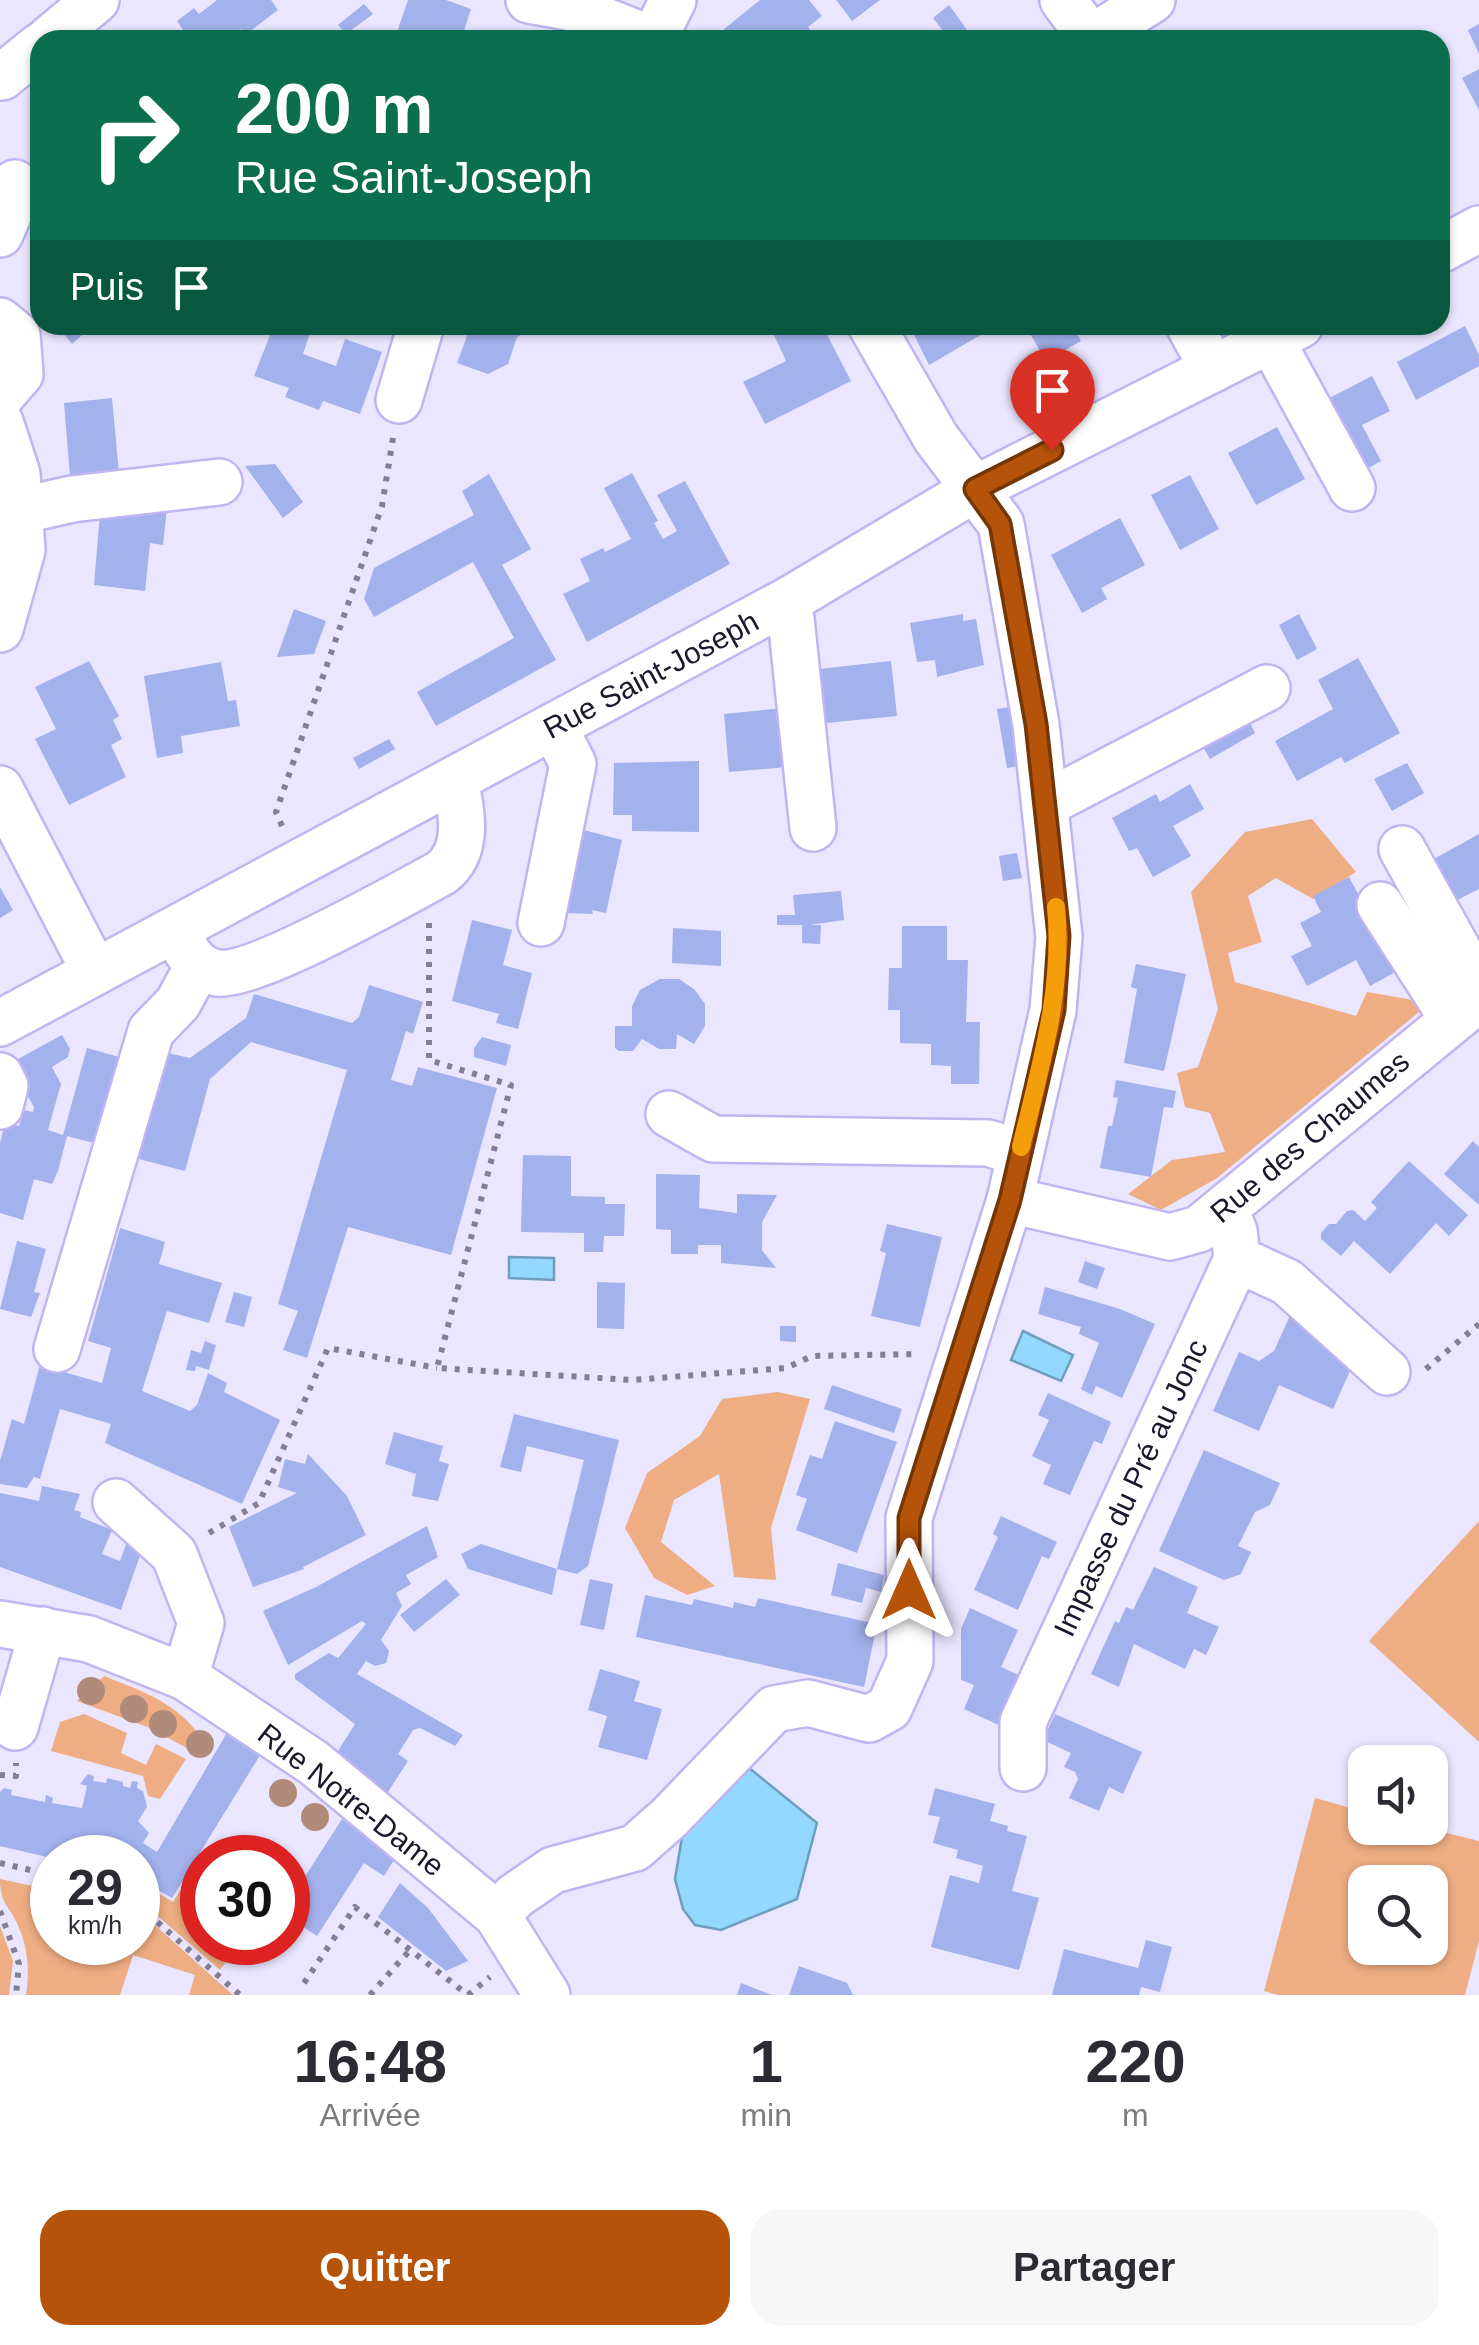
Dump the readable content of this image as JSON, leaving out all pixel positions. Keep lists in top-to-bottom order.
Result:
{
  "streets": {
    "street": [
      "Rue Saint-Joseph",
      "Rue des Chaumes",
      "Impasse du Pré au Jonc",
      "Rue Notre-Dame"
    ]
  },
  "page": {
    "turn": ["200 m", "Rue Saint-Joseph"],
    "then": "Puis",
    "speed": "29 km/h",
    "limit": "30",
    "eta": [
      "16:48",
      "Arrivée",
      "1",
      "min",
      "220",
      "m"
    ],
    "buttons": ["Quitter", "Partager"]
  }
}
